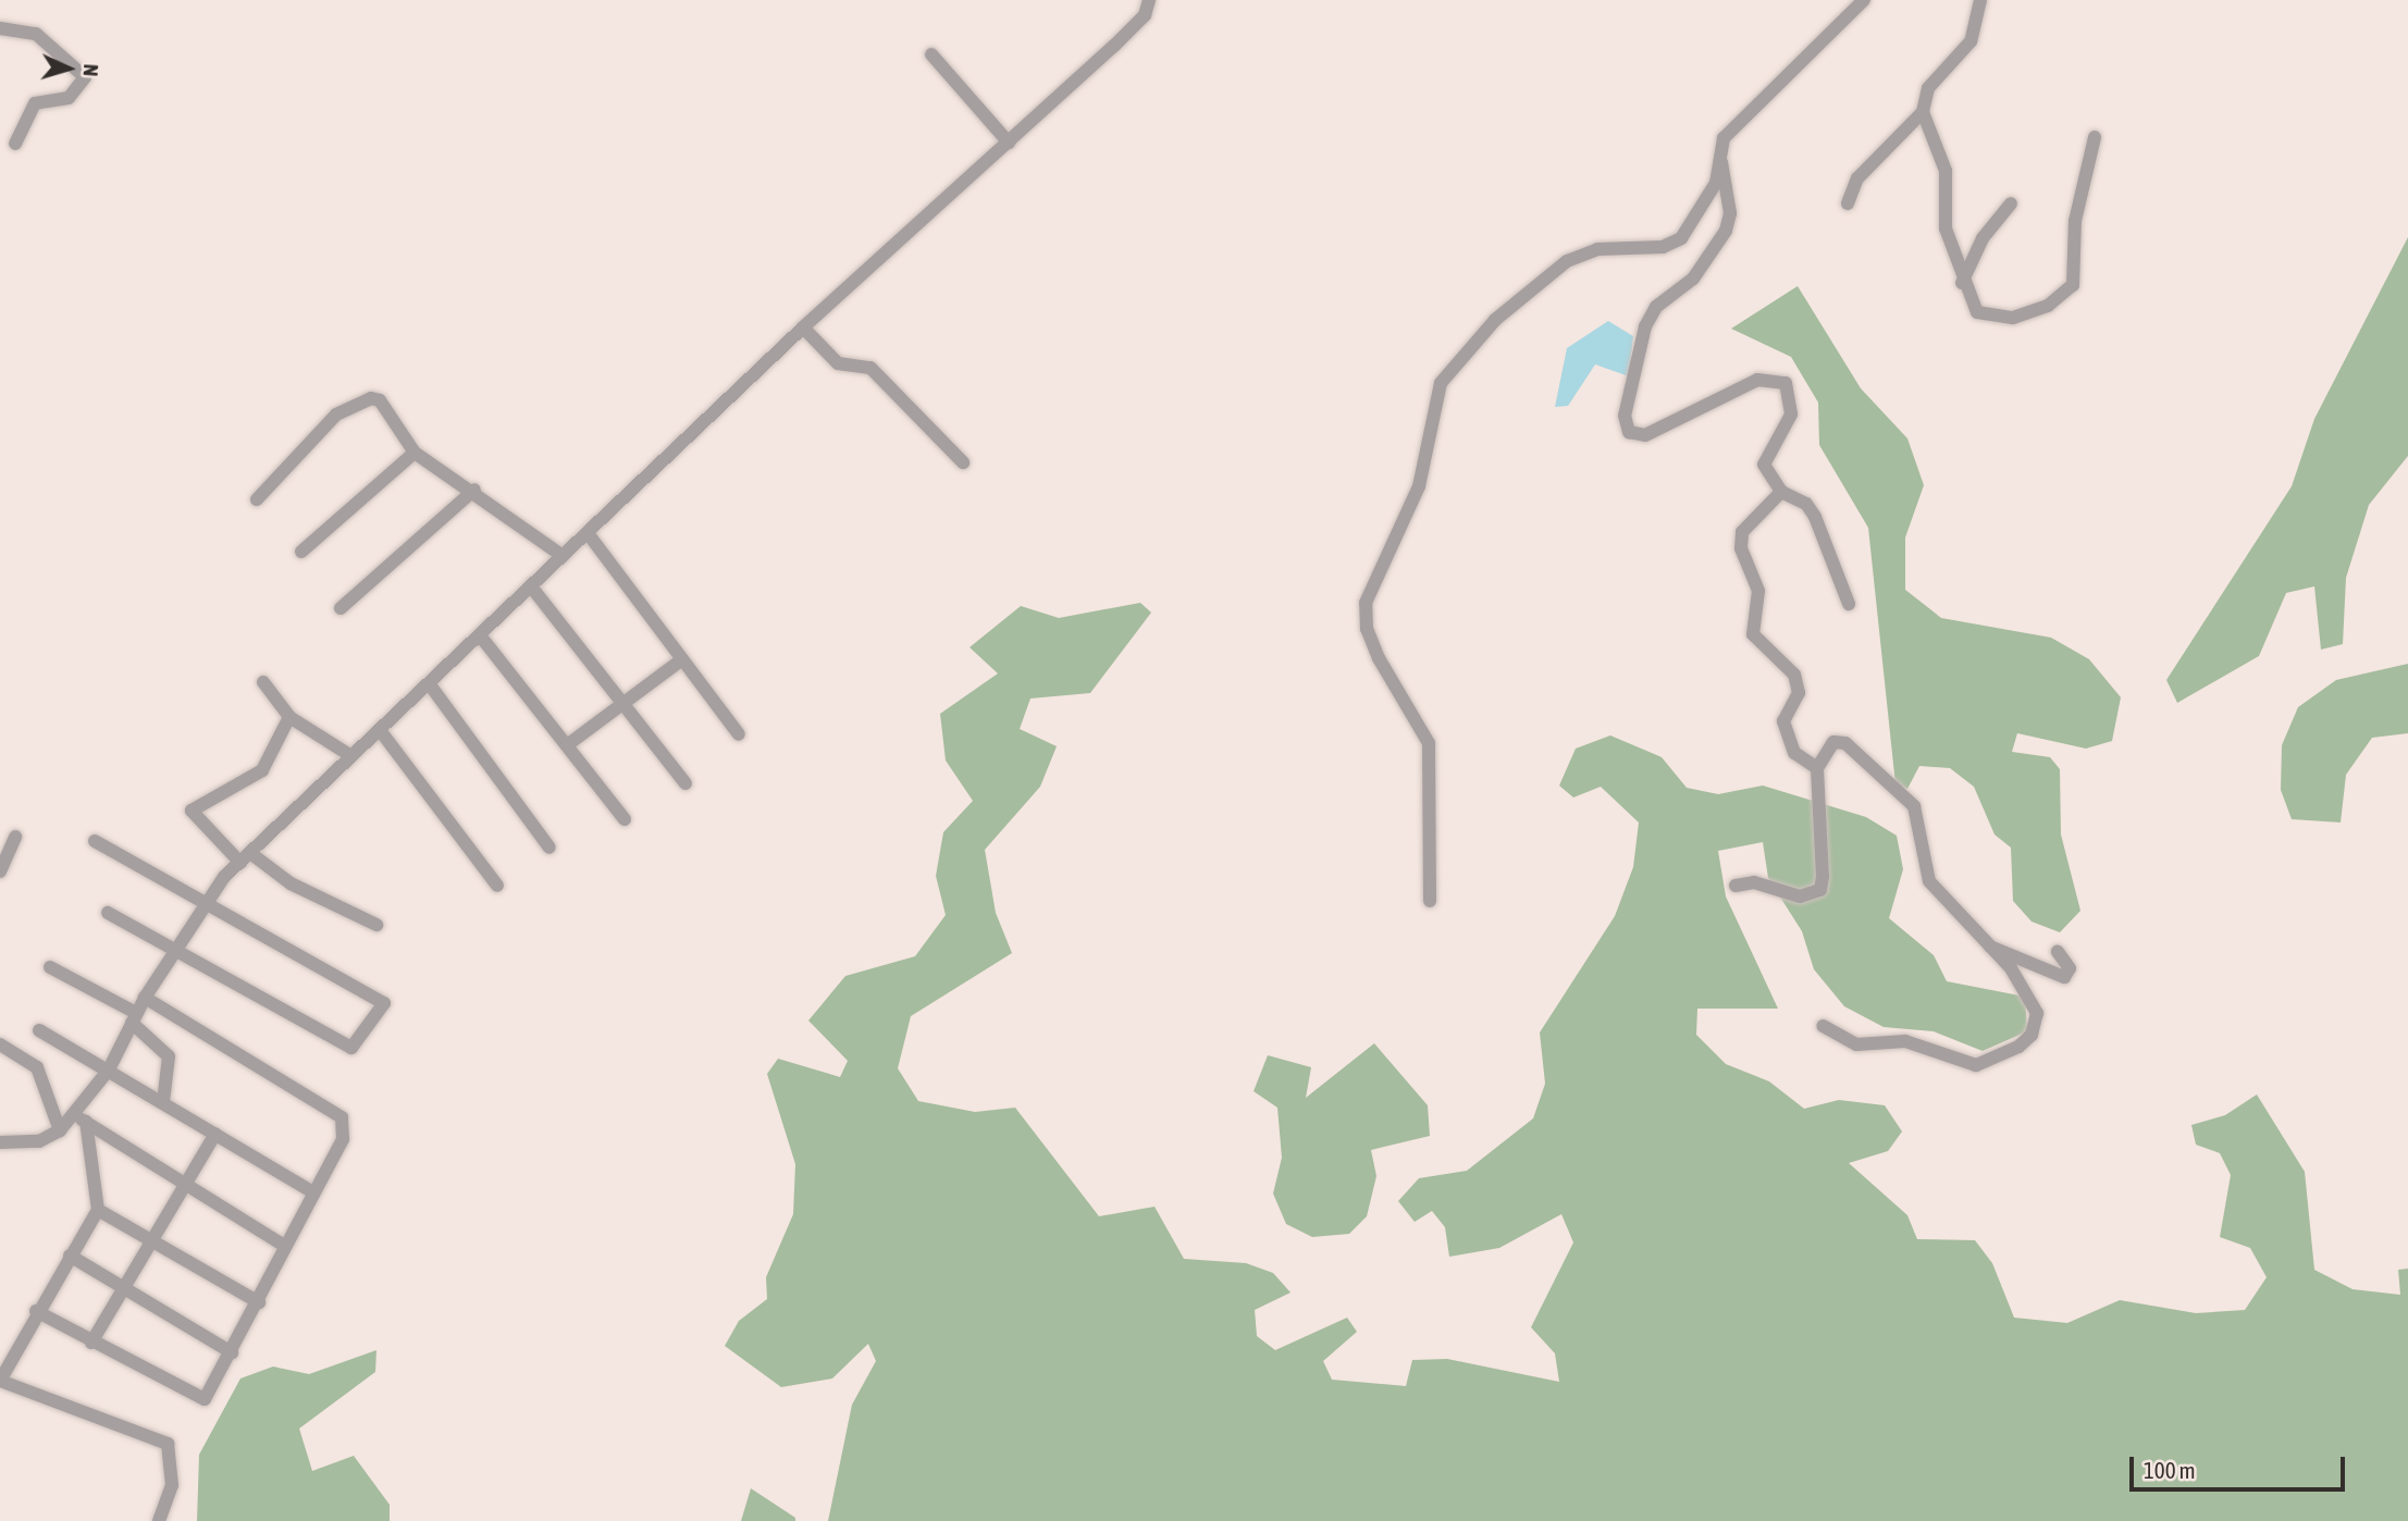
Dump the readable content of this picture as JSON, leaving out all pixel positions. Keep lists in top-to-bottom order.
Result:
{
  "scale_bar": "100 m",
  "north": "right"
}
